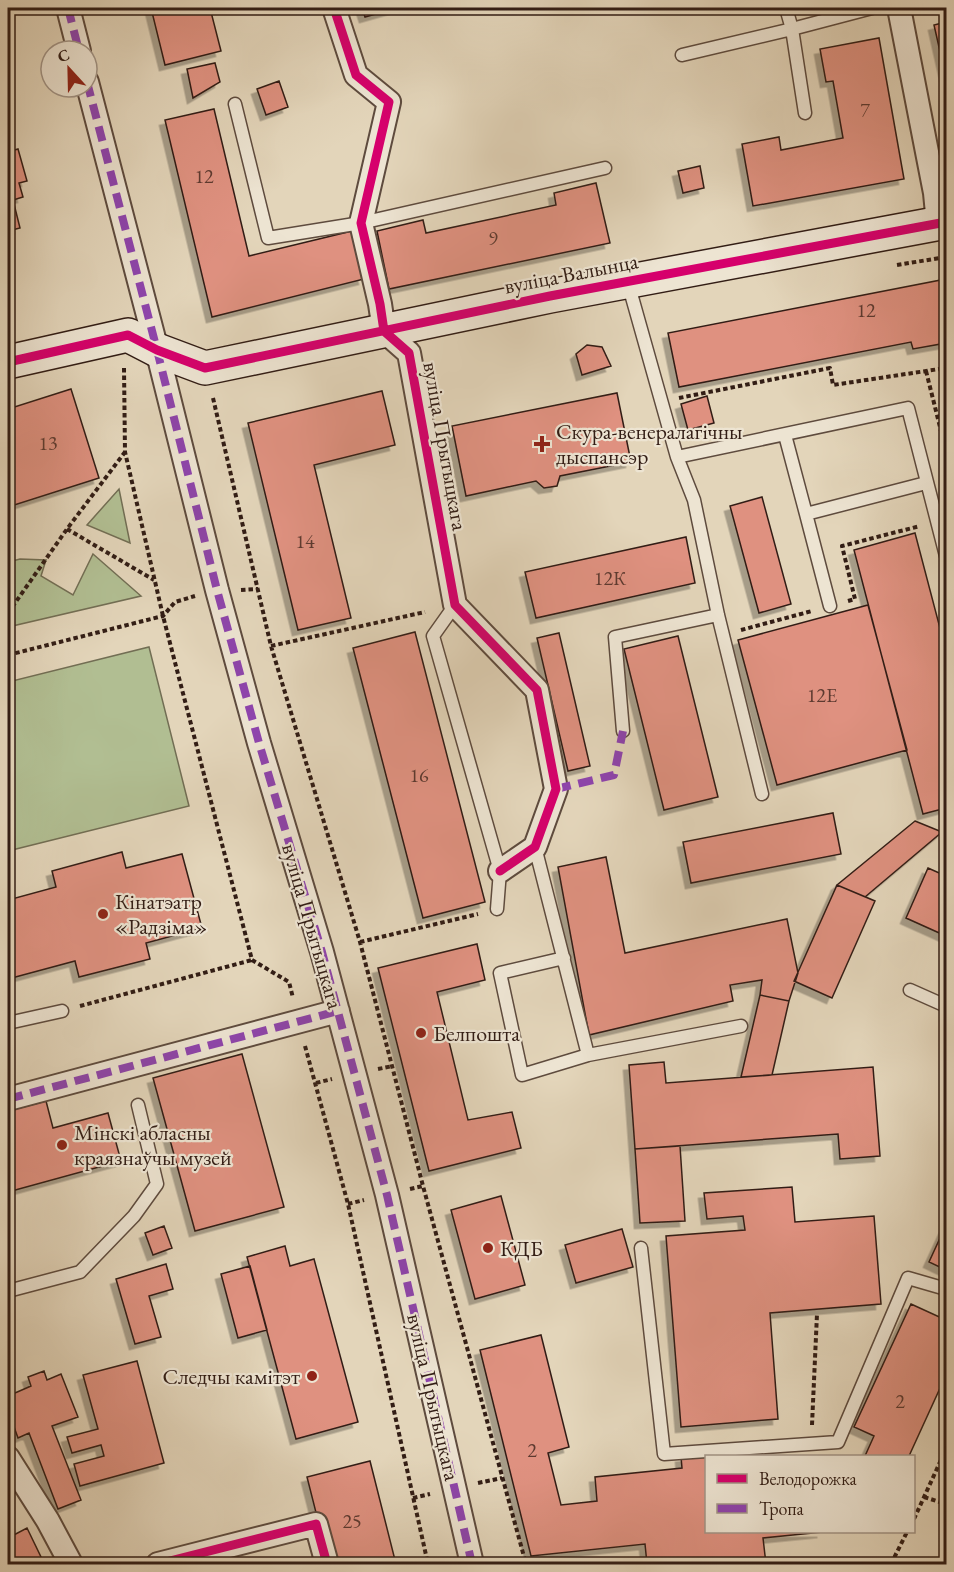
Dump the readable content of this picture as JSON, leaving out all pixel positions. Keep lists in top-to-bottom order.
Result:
{
  "streets": {
    "street": ["вуліца Валынца", "вуліца Прытыцкага"]
  },
  "crossings": [
    ["вуліца Валынца", "вуліца Прытыцкага"]
  ],
  "places": {
    "health": ["Скура-венералагічны дыспансэр"],
    "other": [
      "Кінатэатр «Радзіма»",
      "Белпошта",
      "Мінскі абласны краязнаўчы музей",
      "КДБ",
      "Следчы камітэт"
    ]
  },
  "house_numbers": [
    "7",
    "12",
    "9",
    "12",
    "13",
    "14",
    "12К",
    "12Е",
    "16",
    "2",
    "2",
    "25"
  ],
  "legend": ["Велодорожка", "Тропа"],
  "north": "top"
}
